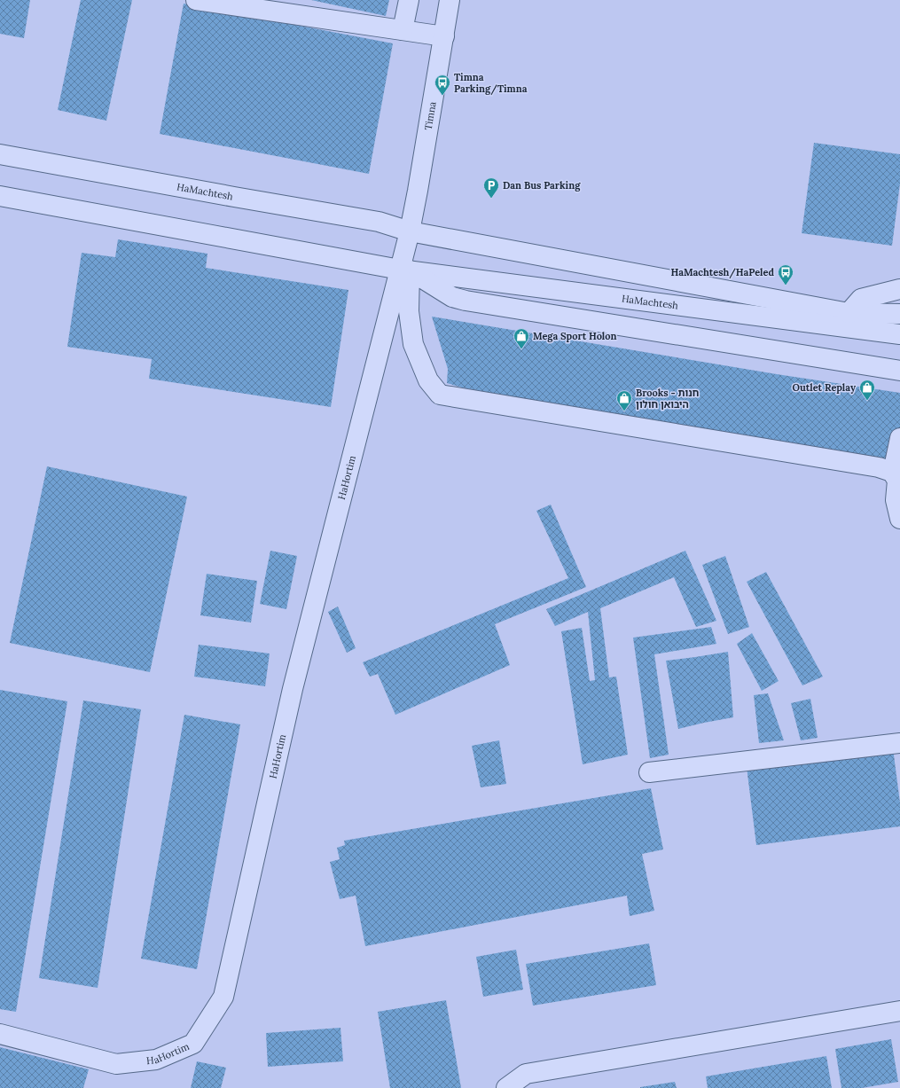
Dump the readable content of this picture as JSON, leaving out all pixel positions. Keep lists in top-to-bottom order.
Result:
{
  "streets": {
    "street": ["Timna", "HaMachtesh", "HaHortim"]
  },
  "crossings": [
    ["Timna", "HaMachtesh"],
    ["HaMachtesh", "HaHortim"]
  ],
  "places": {
    "bus stop": ["Timna Parking/Timna", "HaMachtesh/HaPeled"],
    "parking": ["Dan Bus Parking"],
    "shop": ["Mega Sport Holon", "Outlet Replay", "Brooks - חנות היבואן חולון"]
  }
}
